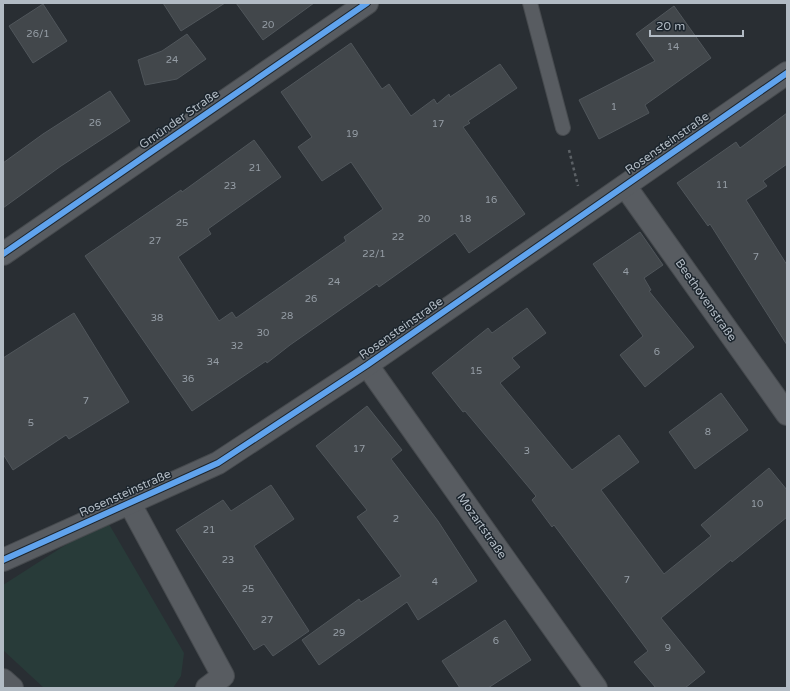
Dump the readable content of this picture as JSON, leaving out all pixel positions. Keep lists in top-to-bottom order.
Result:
{
  "streets": {
    "street": [
      "Gmünder Straße",
      "Rosensteinstraße",
      "Beethovenstraße",
      "Mozartstraße"
    ]
  },
  "crossings": [
    ["Rosensteinstraße", "Beethovenstraße"],
    ["Rosensteinstraße", "Mozartstraße"]
  ],
  "house_numbers": [
    "20",
    "26/1",
    "14",
    "24",
    "1",
    "26",
    "17",
    "19",
    "21",
    "11",
    "23",
    "16",
    "20",
    "18",
    "25",
    "22",
    "27",
    "22/1",
    "7",
    "4",
    "24",
    "26",
    "28",
    "38",
    "30",
    "32",
    "6",
    "34",
    "15",
    "36",
    "7",
    "5",
    "8",
    "17",
    "3",
    "10",
    "2",
    "21",
    "23",
    "7",
    "4",
    "25",
    "27",
    "29",
    "6",
    "9"
  ],
  "scale_bar": "20 m"
}
